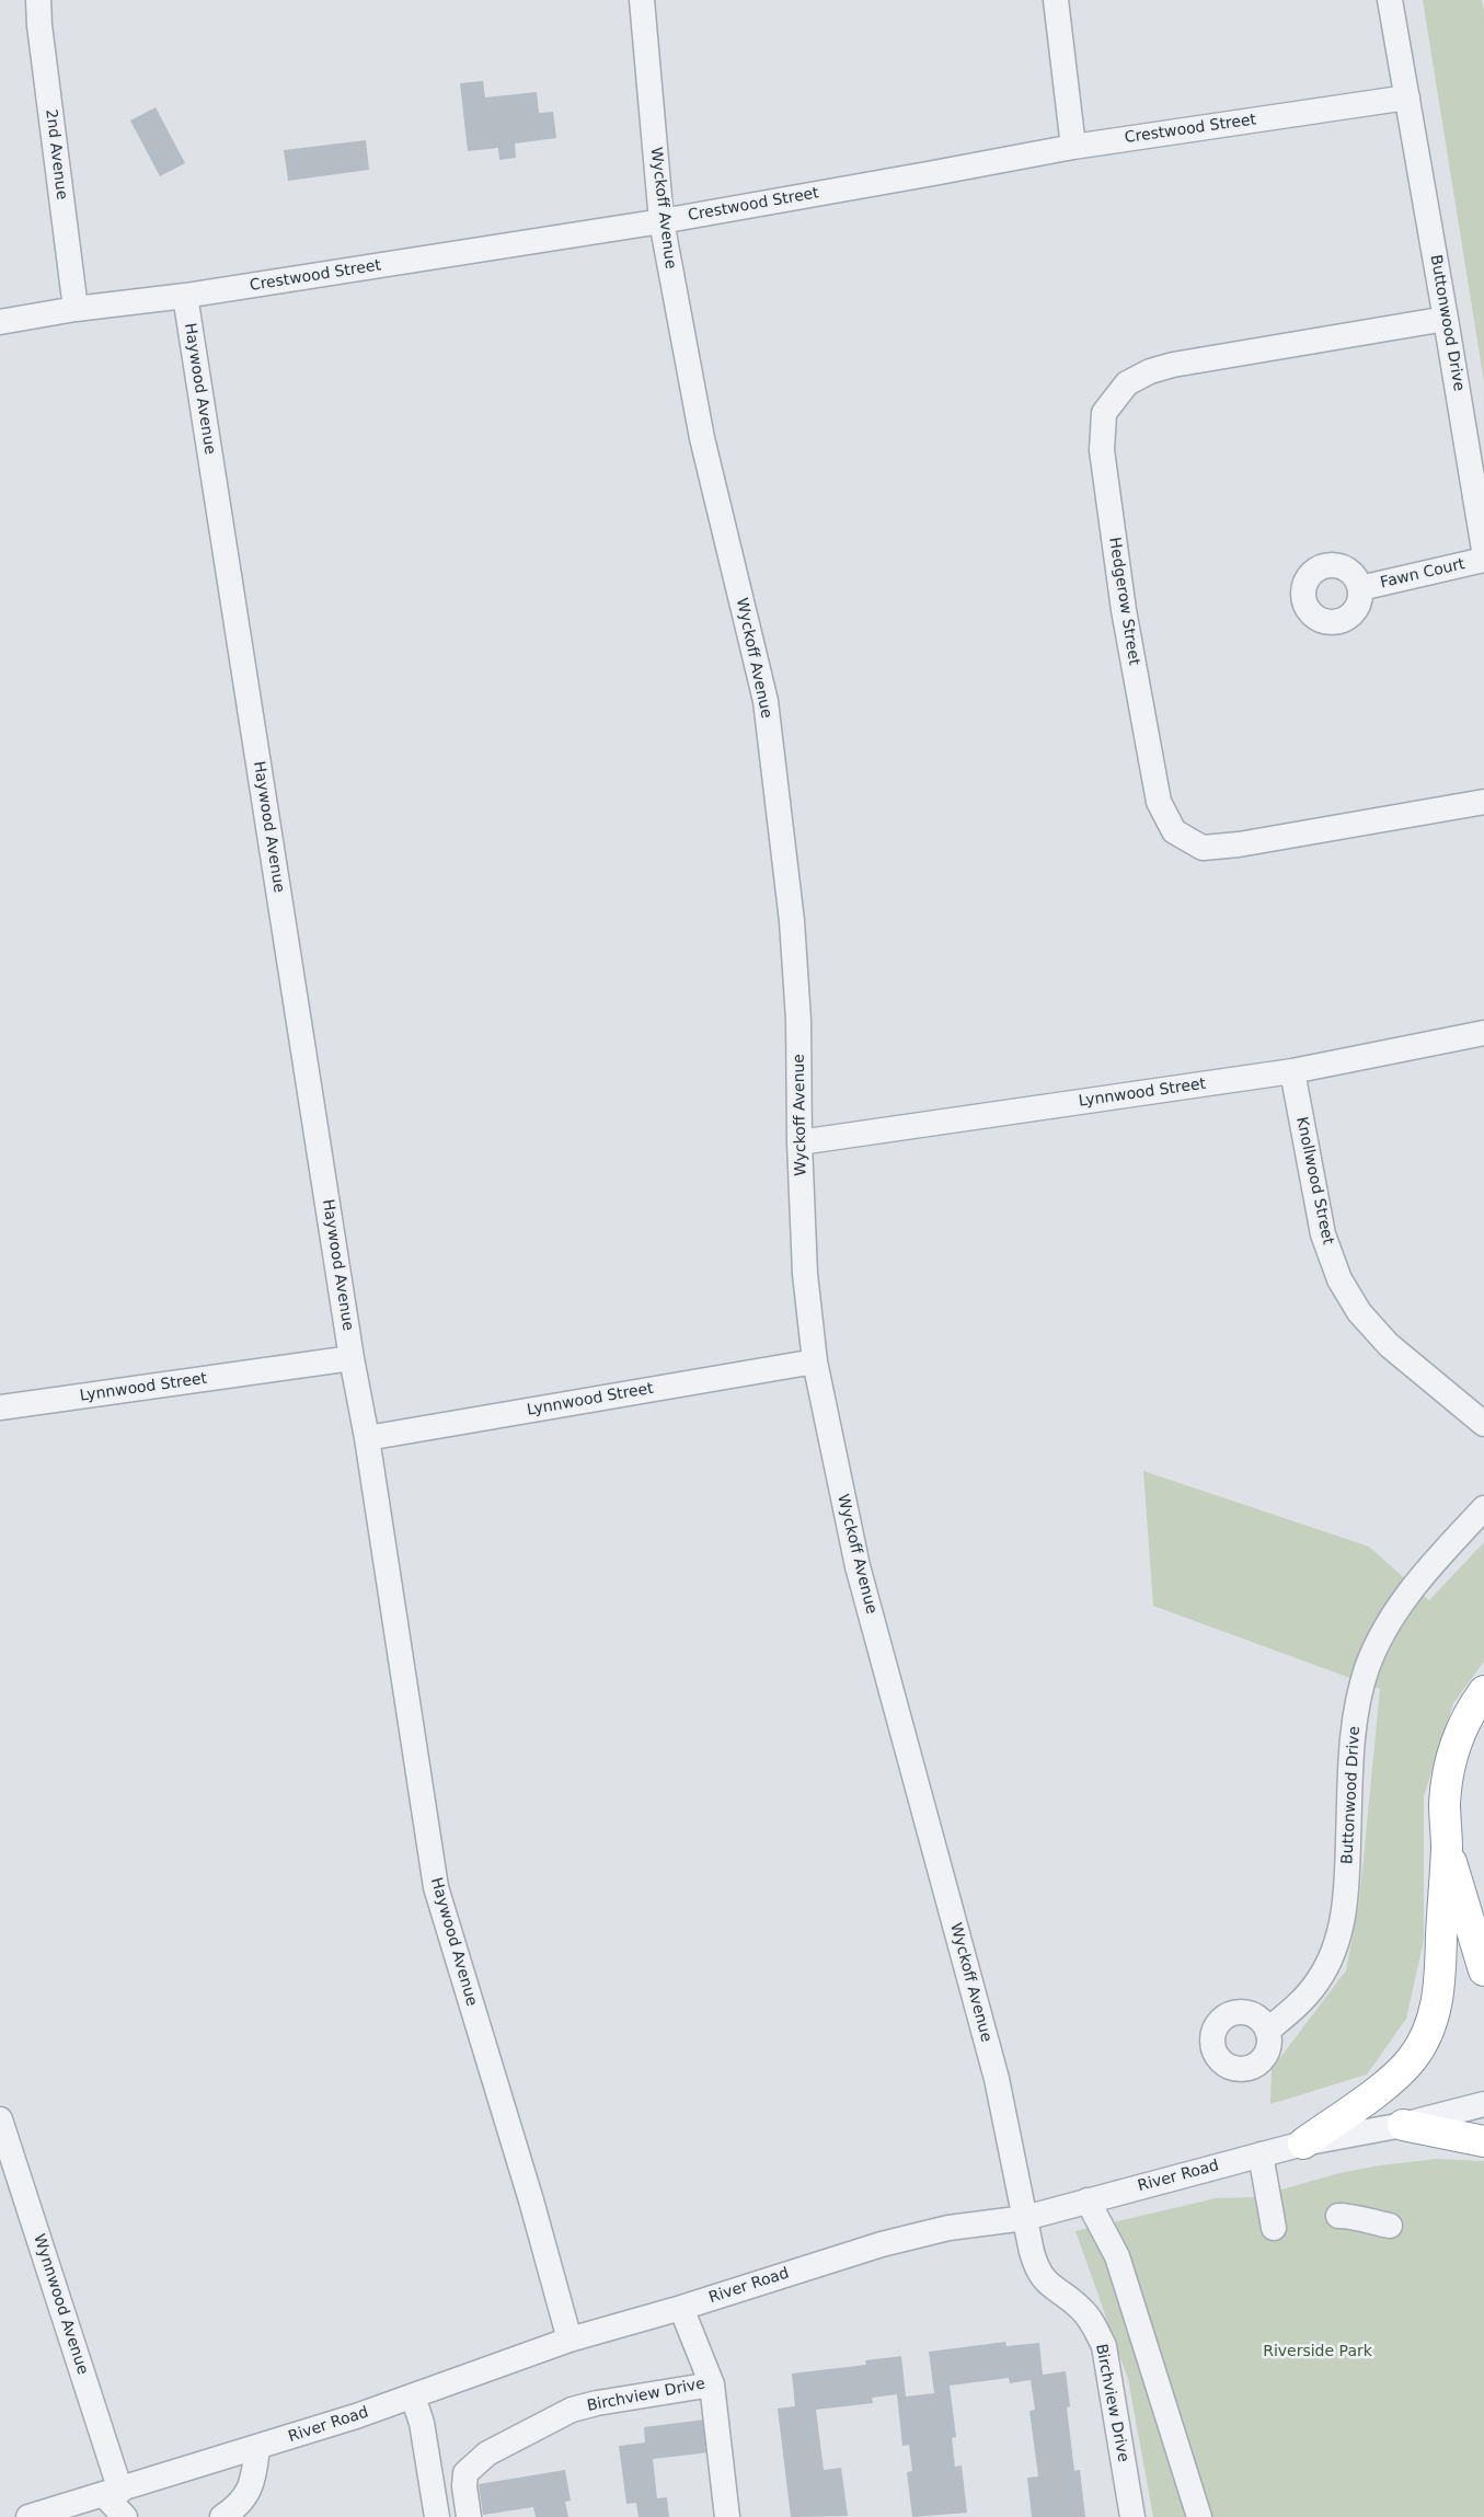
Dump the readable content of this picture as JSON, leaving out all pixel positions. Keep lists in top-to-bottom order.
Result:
{
  "streets": {
    "street": [
      "Crestwood Street",
      "2nd Avenue",
      "Wyckoff Avenue",
      "Buttonwood Drive",
      "Haywood Avenue",
      "Fawn Court",
      "Hedgerow Street",
      "Lynnwood Street",
      "Knollwood Street",
      "River Road",
      "Wynnwood Avenue",
      "Birchview Drive"
    ]
  },
  "crossings": [
    ["Crestwood Street", "2nd Avenue"],
    ["Crestwood Street", "Wyckoff Avenue"],
    ["Crestwood Street", "Buttonwood Drive"],
    ["Crestwood Street", "Haywood Avenue"],
    ["Wyckoff Avenue", "Lynnwood Street"],
    ["Wyckoff Avenue", "River Road"],
    ["Wyckoff Avenue", "Birchview Drive"],
    ["Buttonwood Drive", "Hedgerow Street"],
    ["Haywood Avenue", "Lynnwood Street"],
    ["Haywood Avenue", "River Road"],
    ["Lynnwood Street", "Knollwood Street"],
    ["River Road", "Wynnwood Avenue"],
    ["River Road", "Birchview Drive"]
  ],
  "parks": ["Riverside Park"]
}
